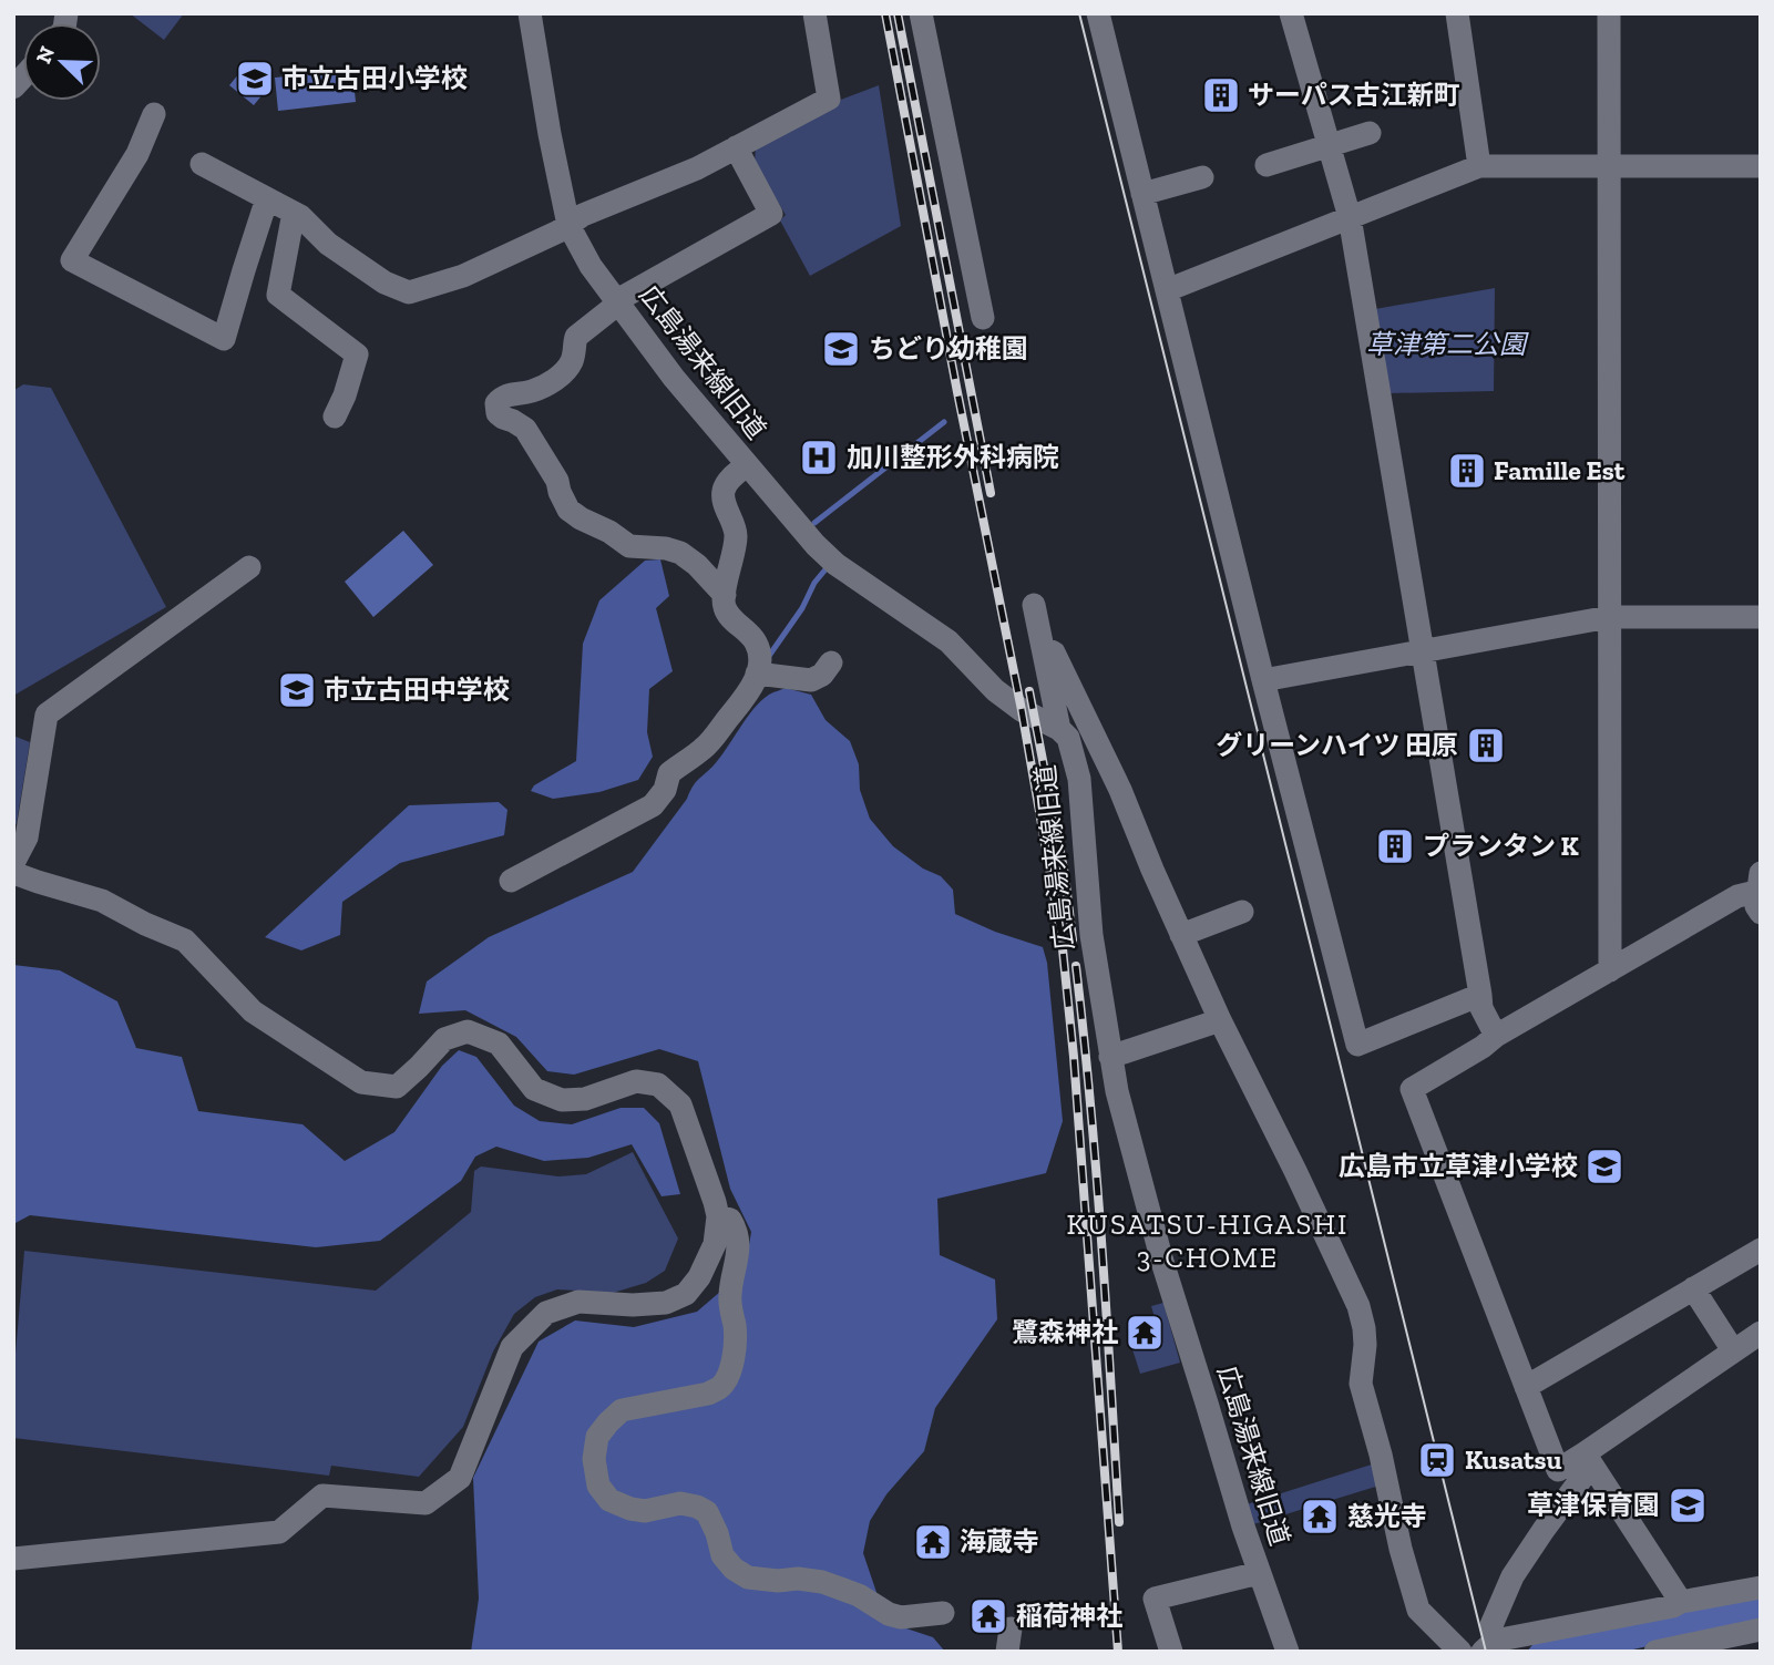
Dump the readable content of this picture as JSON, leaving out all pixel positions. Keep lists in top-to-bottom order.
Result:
{
  "streets": {
    "street": ["広島湯来線旧道"]
  },
  "districts": ["KUSATSU-HIGASHI 3-CHOME"],
  "parks": ["草津第二公園"],
  "places": {
    "school or university": [
      "市立古田小学校",
      "ちどり幼稚園",
      "市立古田中学校",
      "広島市立草津小学校",
      "草津保育園"
    ],
    "building": [
      "サーパス古江新町",
      "Famille Est",
      "グリーンハイツ 田原",
      "プランタン K"
    ],
    "hospital": ["加川整形外科病院"],
    "temple": [
      "鷺森神社",
      "慈光寺",
      "海蔵寺",
      "稲荷神社"
    ],
    "station": ["Kusatsu"]
  },
  "north": "top left"
}
